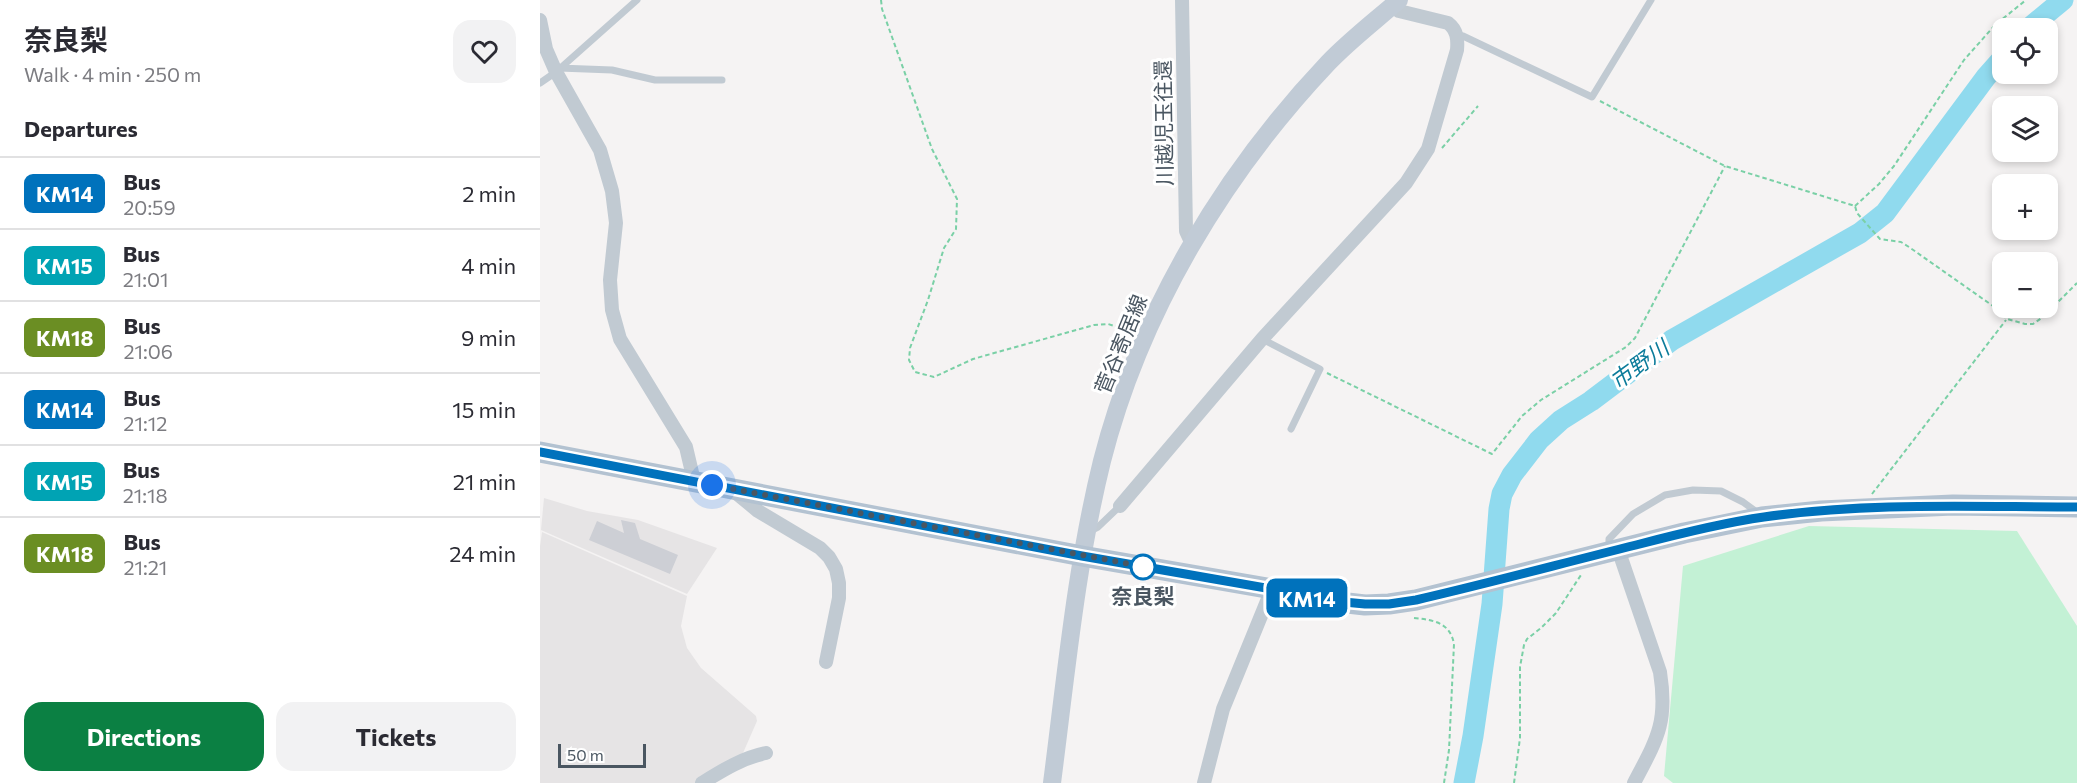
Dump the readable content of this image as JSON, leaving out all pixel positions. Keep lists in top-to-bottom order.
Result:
{
  "streets": {
    "main road": ["菅谷寄居線"],
    "street": ["川越児玉往還"]
  },
  "crossings": [
    ["川越児玉往還", "菅谷寄居線"]
  ],
  "water": ["市野川"],
  "places": ["奈良梨"],
  "lines": ["bus line KM14"],
  "scale_bar": "50 m",
  "page": {
    "heading": [
      ["奈良梨", "Walk · 4 min · 250 m"],
      "Departures"
    ],
    "on_map": "KM14",
    "map_buttons": ["+", "−"],
    "list": [
      {
        "mark": "KM14",
        "name": "Bus",
        "note": "20:59",
        "value": "2 min"
      },
      {
        "mark": "KM15",
        "name": "Bus",
        "note": "21:01",
        "value": "4 min"
      },
      {
        "mark": "KM18",
        "name": "Bus",
        "note": "21:06",
        "value": "9 min"
      },
      {
        "mark": "KM14",
        "name": "Bus",
        "note": "21:12",
        "value": "15 min"
      },
      {
        "mark": "KM15",
        "name": "Bus",
        "note": "21:18",
        "value": "21 min"
      },
      {
        "mark": "KM18",
        "name": "Bus",
        "note": "21:21",
        "value": "24 min"
      }
    ],
    "buttons": ["Directions", "Tickets"],
    "scale": "50 m"
  }
}
